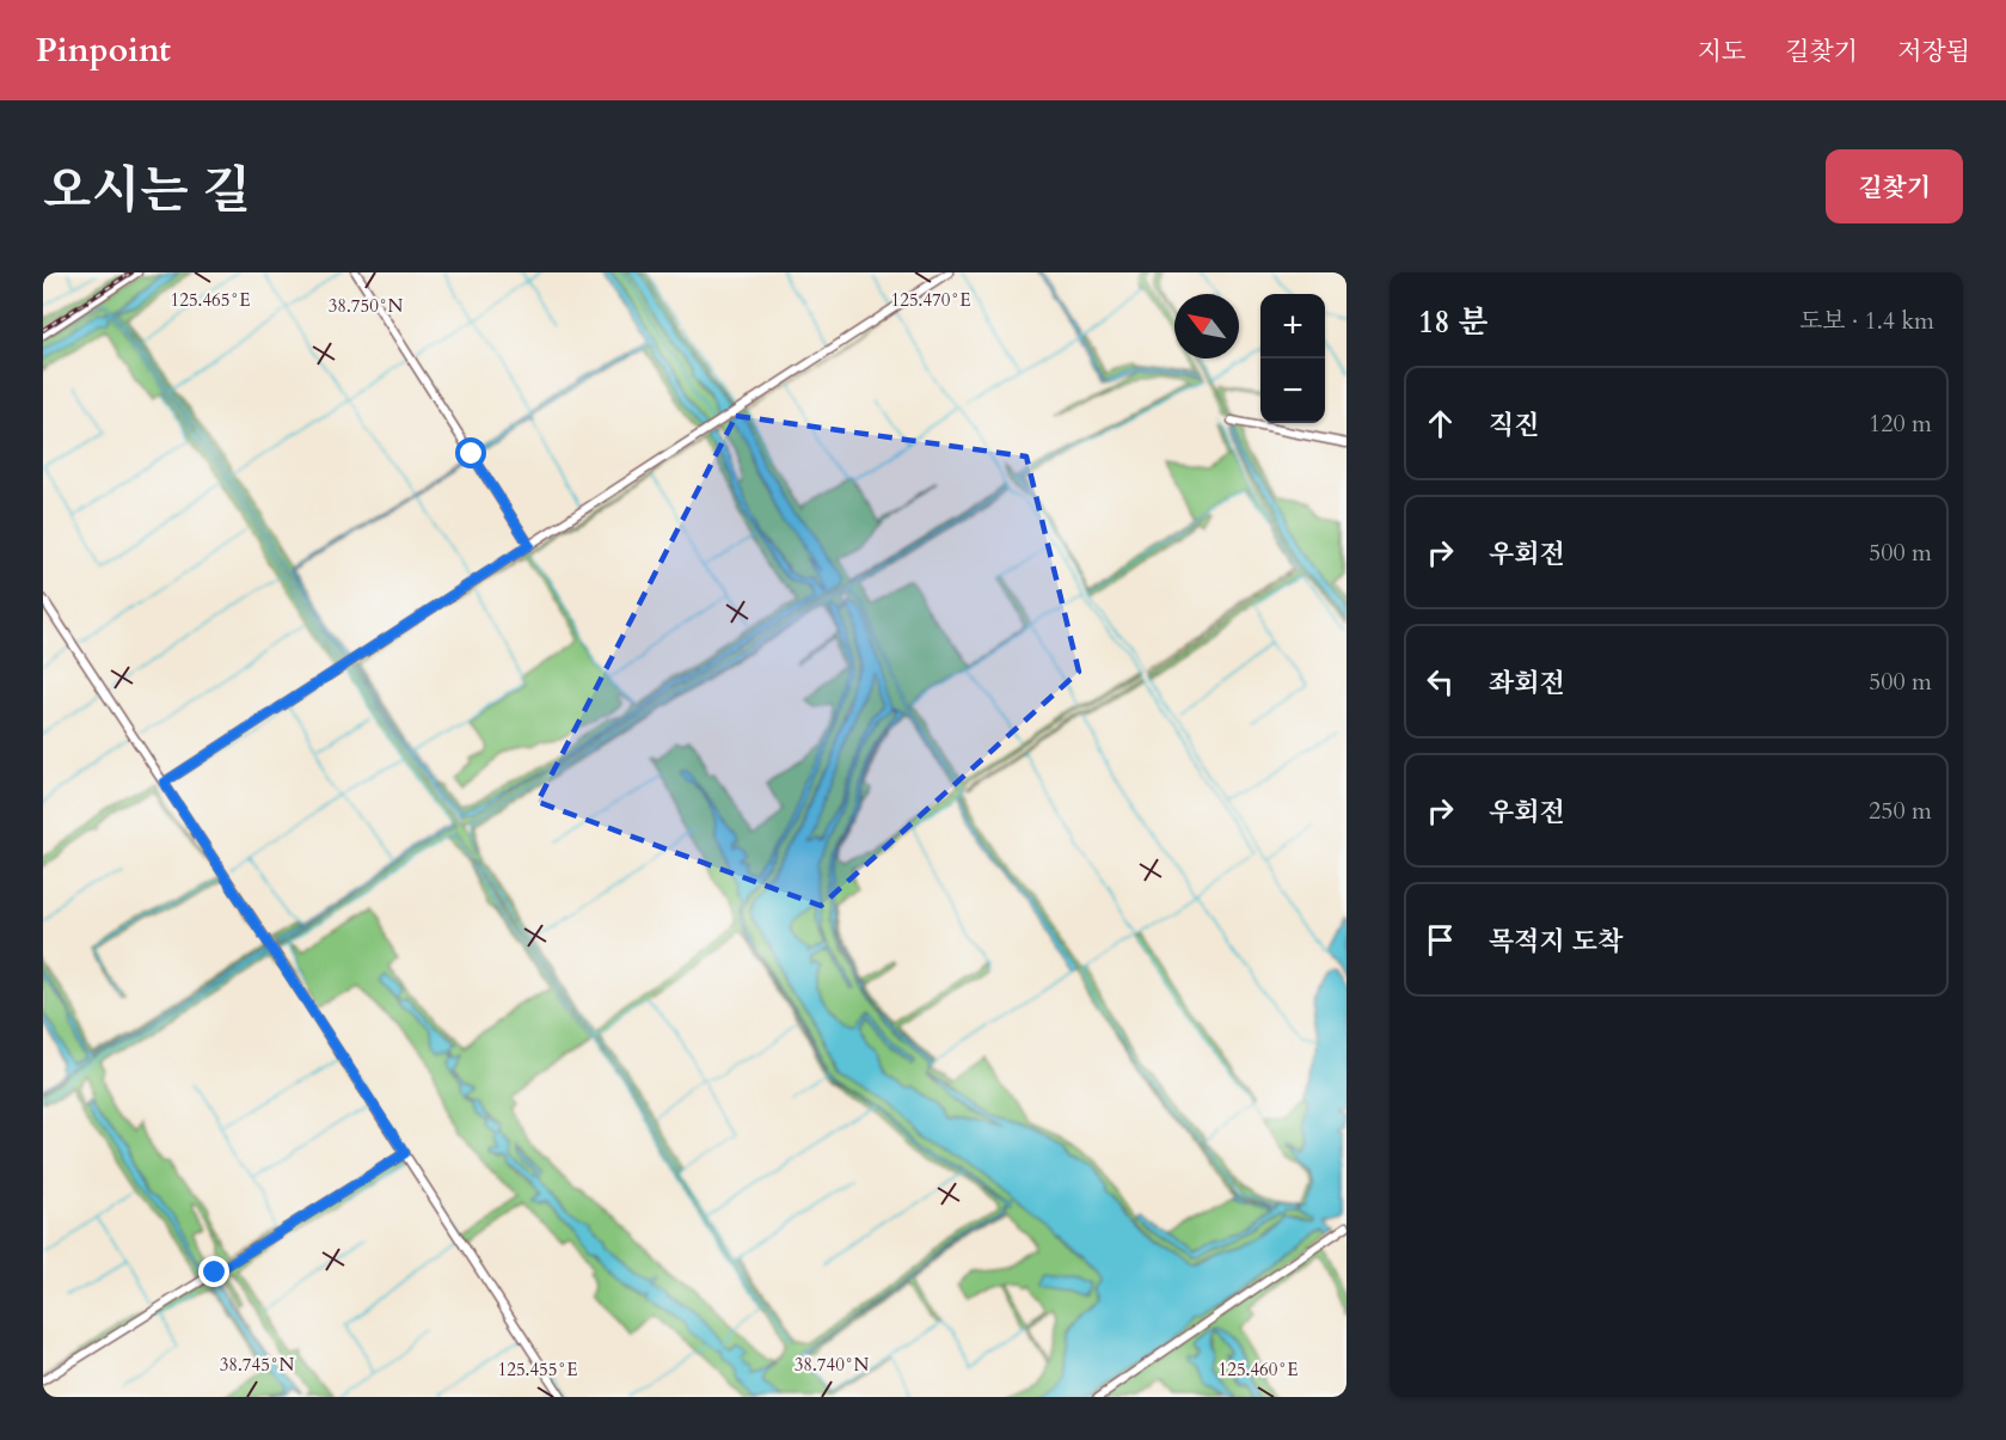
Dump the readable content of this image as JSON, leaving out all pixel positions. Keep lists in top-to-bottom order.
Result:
{
  "north": "top left",
  "page": {
    "header": "Pinpoint",
    "nav": ["지도", "길찾기", "저장됨"],
    "title": "오시는 길",
    "buttons": "길찾기",
    "heading": ["18 분", "도보 · 1.4 km"],
    "map_buttons": ["+", "−"],
    "list": [
      ["직진", "120 m"],
      ["우회전", "500 m"],
      ["좌회전", "500 m"],
      ["우회전", "250 m"],
      "목적지 도착"
    ]
  },
  "coordinates": [
    "125.465°E",
    "125.470°E",
    "38.750°N",
    "38.745°N",
    "38.740°N",
    "125.455°E",
    "125.460°E"
  ]
}
